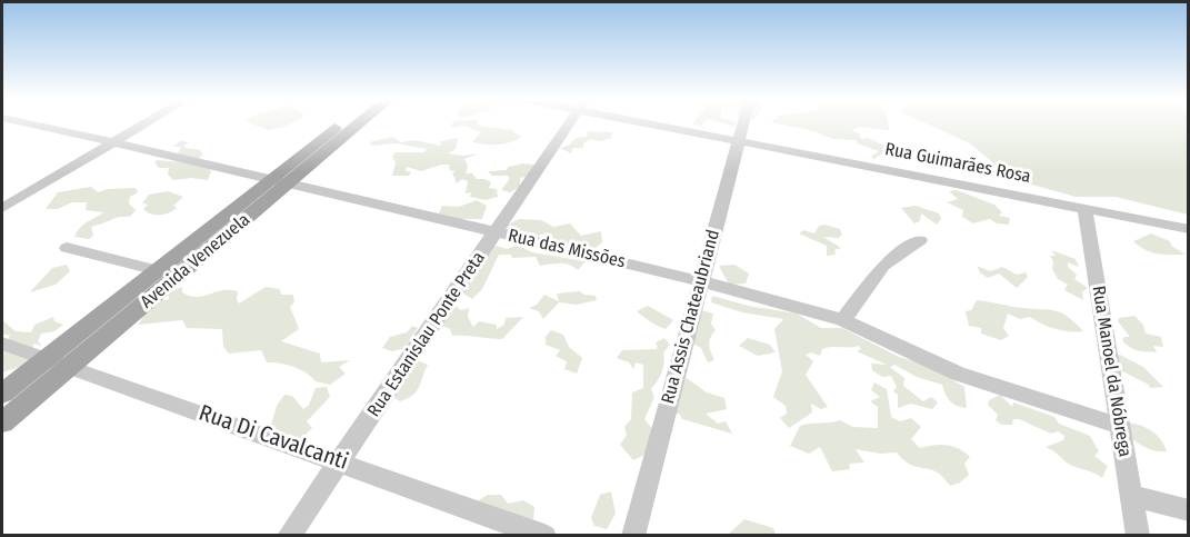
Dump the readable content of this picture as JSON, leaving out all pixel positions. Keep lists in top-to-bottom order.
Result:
{
  "streets": {
    "main road": ["Avenida Venezuela"],
    "street": [
      "Rua Guimarães Rosa",
      "Rua das Missões",
      "Rua Assis Chateaubriand",
      "Rua Estanislau Ponte Preta",
      "Rua Manoel da Nóbrega",
      "Rua Di Cavalcanti"
    ]
  },
  "crossings": [
    ["Rua Guimarães Rosa", "Rua Assis Chateaubriand"],
    ["Rua Guimarães Rosa", "Rua Manoel da Nóbrega"],
    ["Rua das Missões", "Avenida Venezuela"],
    ["Rua das Missões", "Rua Assis Chateaubriand"],
    ["Rua das Missões", "Rua Estanislau Ponte Preta"],
    ["Rua das Missões", "Rua Manoel da Nóbrega"],
    ["Avenida Venezuela", "Rua Di Cavalcanti"],
    ["Rua Estanislau Ponte Preta", "Rua Di Cavalcanti"]
  ]
}
